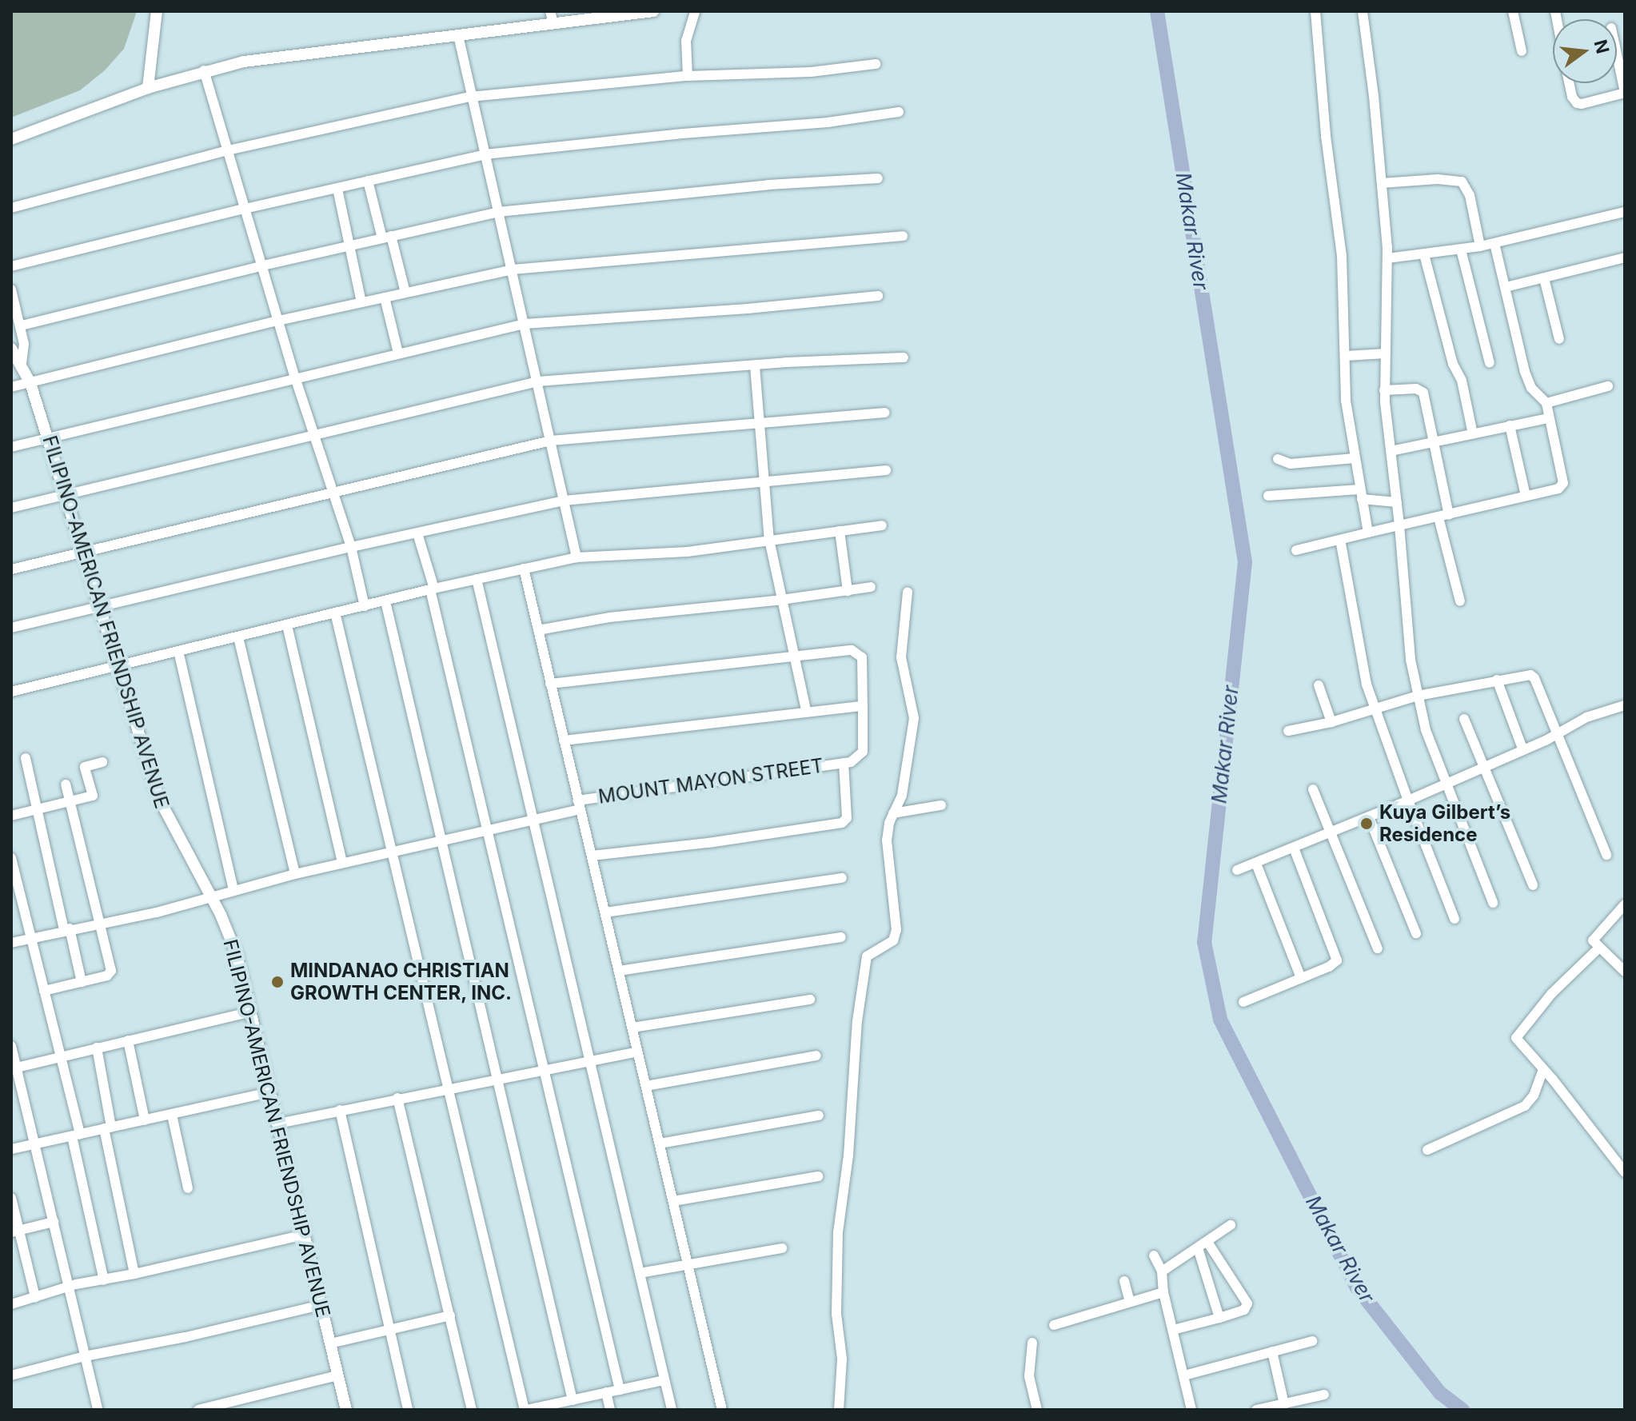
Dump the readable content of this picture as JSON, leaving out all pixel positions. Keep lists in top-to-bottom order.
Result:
{
  "streets": {
    "main road": ["FILIPINO-AMERICAN FRIENDSHIP AVENUE"],
    "street": ["MOUNT MAYON STREET"]
  },
  "crossings": [
    ["FILIPINO-AMERICAN FRIENDSHIP AVENUE", "MOUNT MAYON STREET"]
  ],
  "water": ["Makar River"],
  "places": ["Kuya Gilbert’s Residence", "MINDANAO CHRISTIAN GROWTH CENTER, INC."],
  "north": "right"
}
